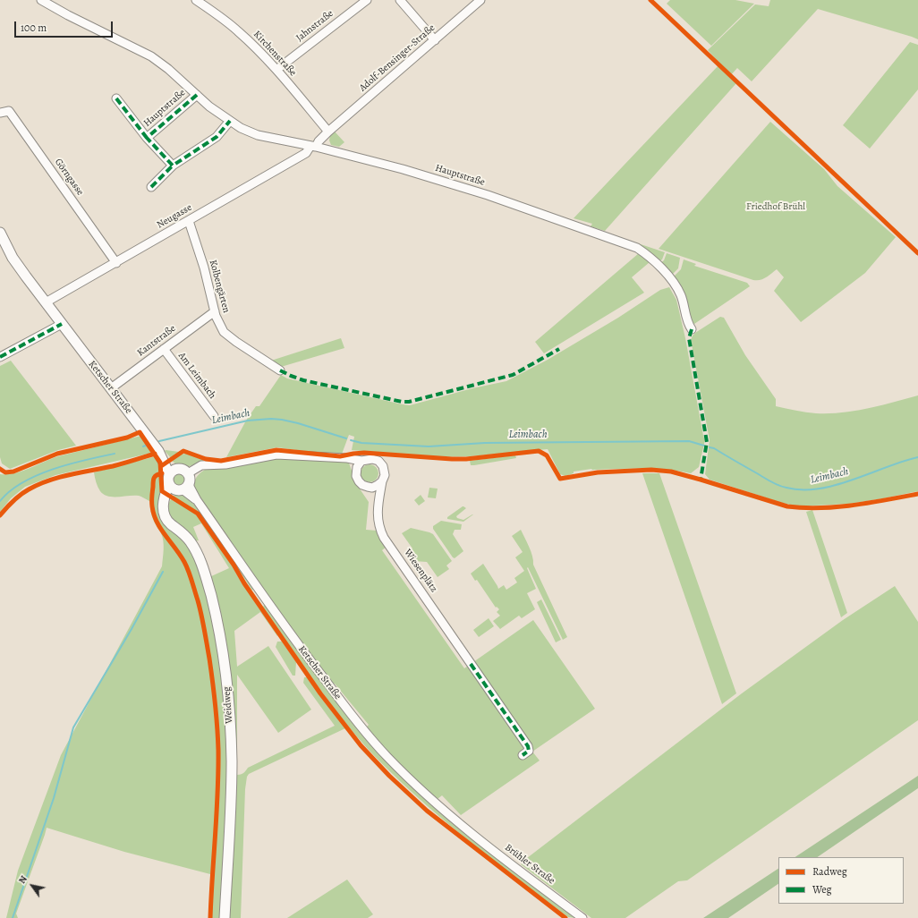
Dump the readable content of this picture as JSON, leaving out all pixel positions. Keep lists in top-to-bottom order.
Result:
{
  "streets": {
    "main road": ["Ketscher Straße", "Weidweg"],
    "street": [
      "Jahnstraße",
      "Kirchenstraße",
      "Adolf-Bensinger-Straße",
      "Hauptstraße",
      "Görngasse",
      "Neugasse",
      "Kolbengärten",
      "Kantstraße",
      "Am Leimbach",
      "Wiesenplätz",
      "Brühler Straße"
    ]
  },
  "crossings": [
    ["Jahnstraße", "Kirchenstraße"],
    ["Kirchenstraße", "Adolf-Bensinger-Straße"],
    ["Kirchenstraße", "Neugasse"],
    ["Adolf-Bensinger-Straße", "Neugasse"],
    ["Hauptstraße", "Neugasse"],
    ["Görngasse", "Neugasse"],
    ["Neugasse", "Kolbengärten"],
    ["Neugasse", "Ketscher Straße"],
    ["Kolbengärten", "Kantstraße"],
    ["Kantstraße", "Am Leimbach"],
    ["Kantstraße", "Ketscher Straße"],
    ["Ketscher Straße", "Wiesenplätz"],
    ["Ketscher Straße", "Weidweg"],
    ["Ketscher Straße", "Brühler Straße"],
    ["Wiesenplätz", "Weidweg"]
  ],
  "water": ["Leimbach"],
  "parks": ["Friedhof Brühl"],
  "legend": ["Radweg", "Weg"],
  "scale_bar": "100 m",
  "north": "top left"
}
